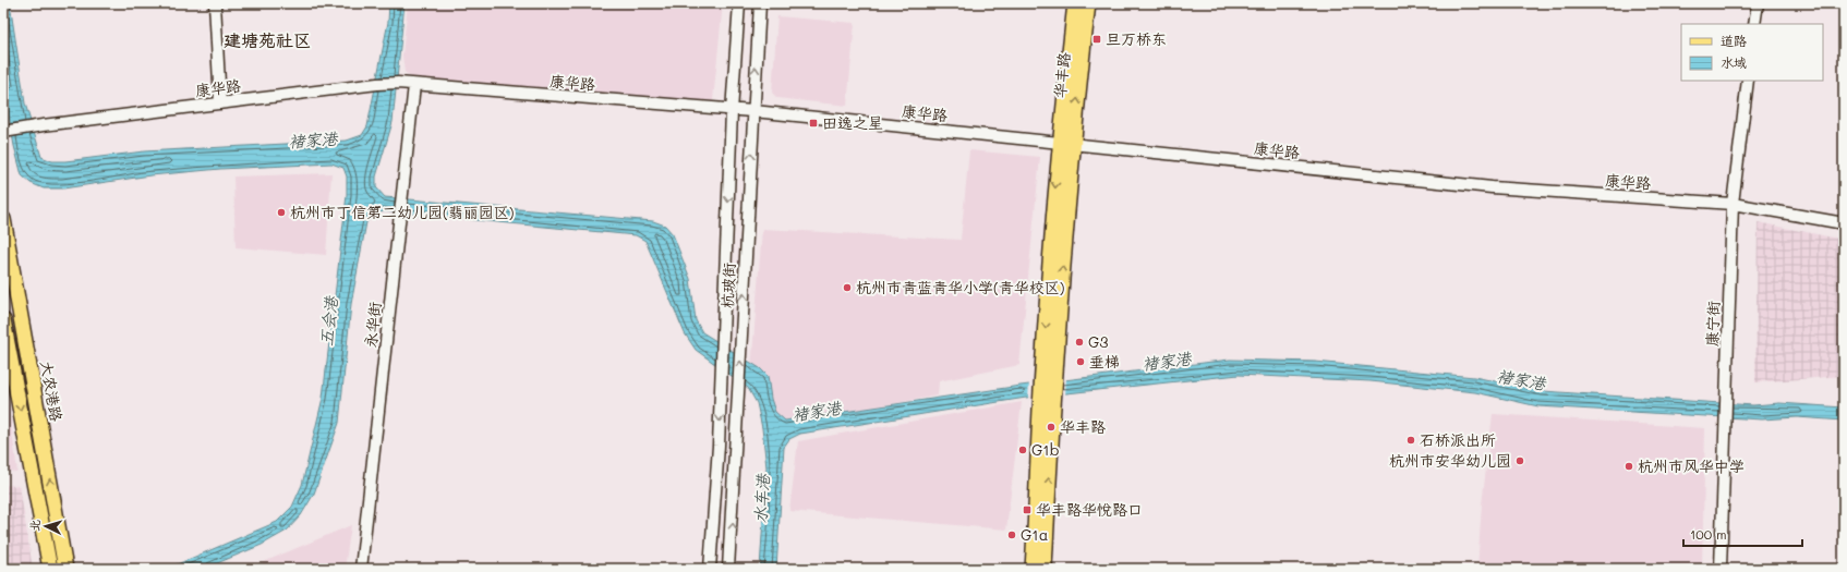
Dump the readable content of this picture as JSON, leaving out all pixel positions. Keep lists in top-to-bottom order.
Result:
{
  "streets": {
    "main road": ["华丰路", "大农港路"],
    "street": [
      "康华路",
      "杭玻街",
      "康宁街",
      "永华街"
    ]
  },
  "crossings": [
    ["华丰路", "康华路"],
    ["康华路", "杭玻街"],
    ["康华路", "康宁街"],
    ["康华路", "永华街"]
  ],
  "districts": ["建塘苑社区"],
  "water": ["褚家港", "五会港", "水车港"],
  "places": {
    "transit": ["旦万桥东", "田逸之星", "华丰路华悦路口"],
    "other": [
      "杭州市丁信第二幼儿园(翡丽园区)",
      "杭州市青蓝青华小学(青华校区)",
      "G3",
      "垂梯",
      "华丰路",
      "石桥派出所",
      "G1b",
      "杭州市安华幼儿园",
      "杭州市风华中学",
      "G1a"
    ]
  },
  "legend": ["道路", "水域"],
  "scale_bar": "100 m",
  "north": "left"
}
